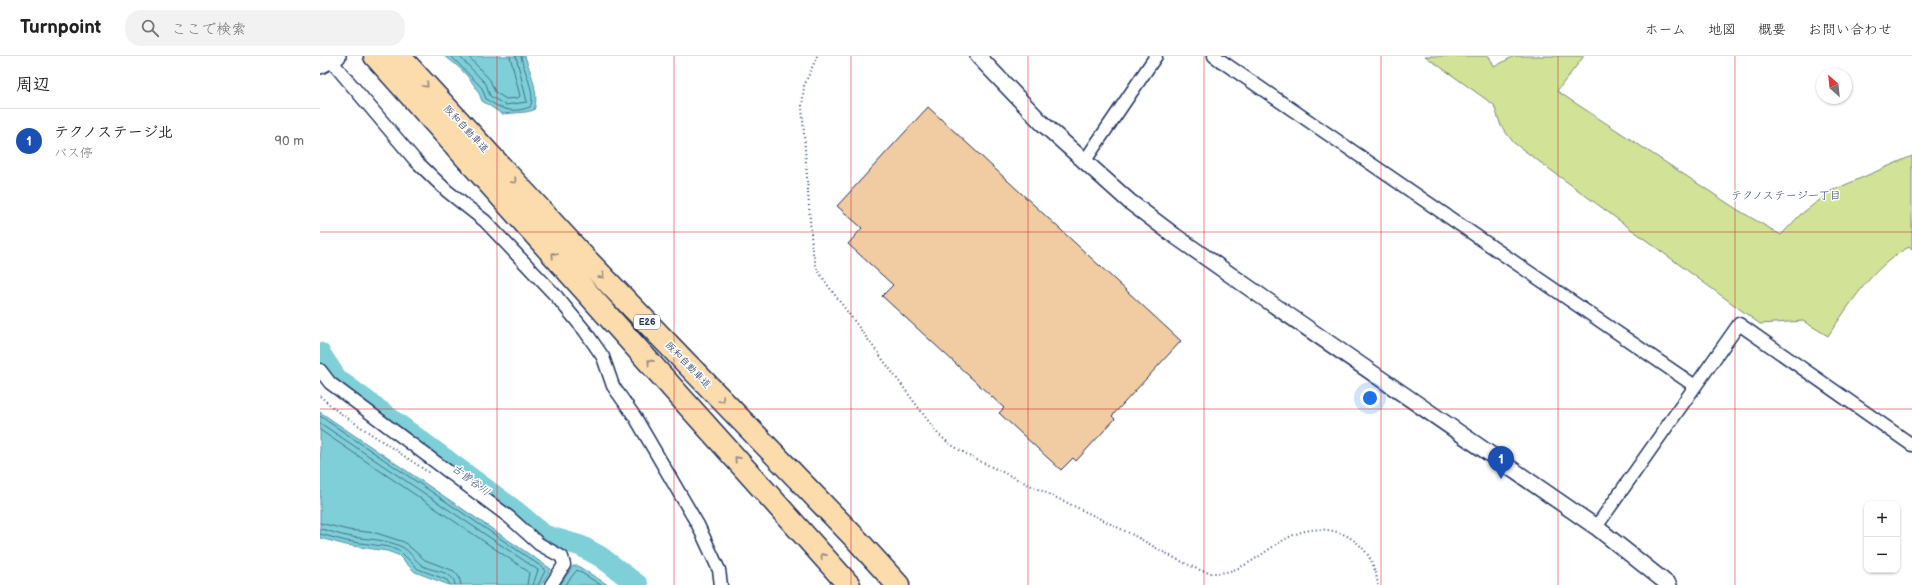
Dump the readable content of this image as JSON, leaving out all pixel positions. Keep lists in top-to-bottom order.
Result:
{
  "streets": {
    "highway": ["阪和自動車道", "E26"]
  },
  "districts": ["テクノステージ一丁目"],
  "water": ["古曽谷川"],
  "north": "top left",
  "page": {
    "header": "Turnpoint",
    "search": "ここで検索",
    "nav": [
      "ホーム",
      "地図",
      "概要",
      "お問い合わせ"
    ],
    "heading": "周辺",
    "list": [
      {
        "mark": "1",
        "name": "テクノステージ北",
        "note": "バス停",
        "value": "90 m"
      }
    ],
    "pins": "1",
    "map_buttons": ["+", "−"]
  }
}
